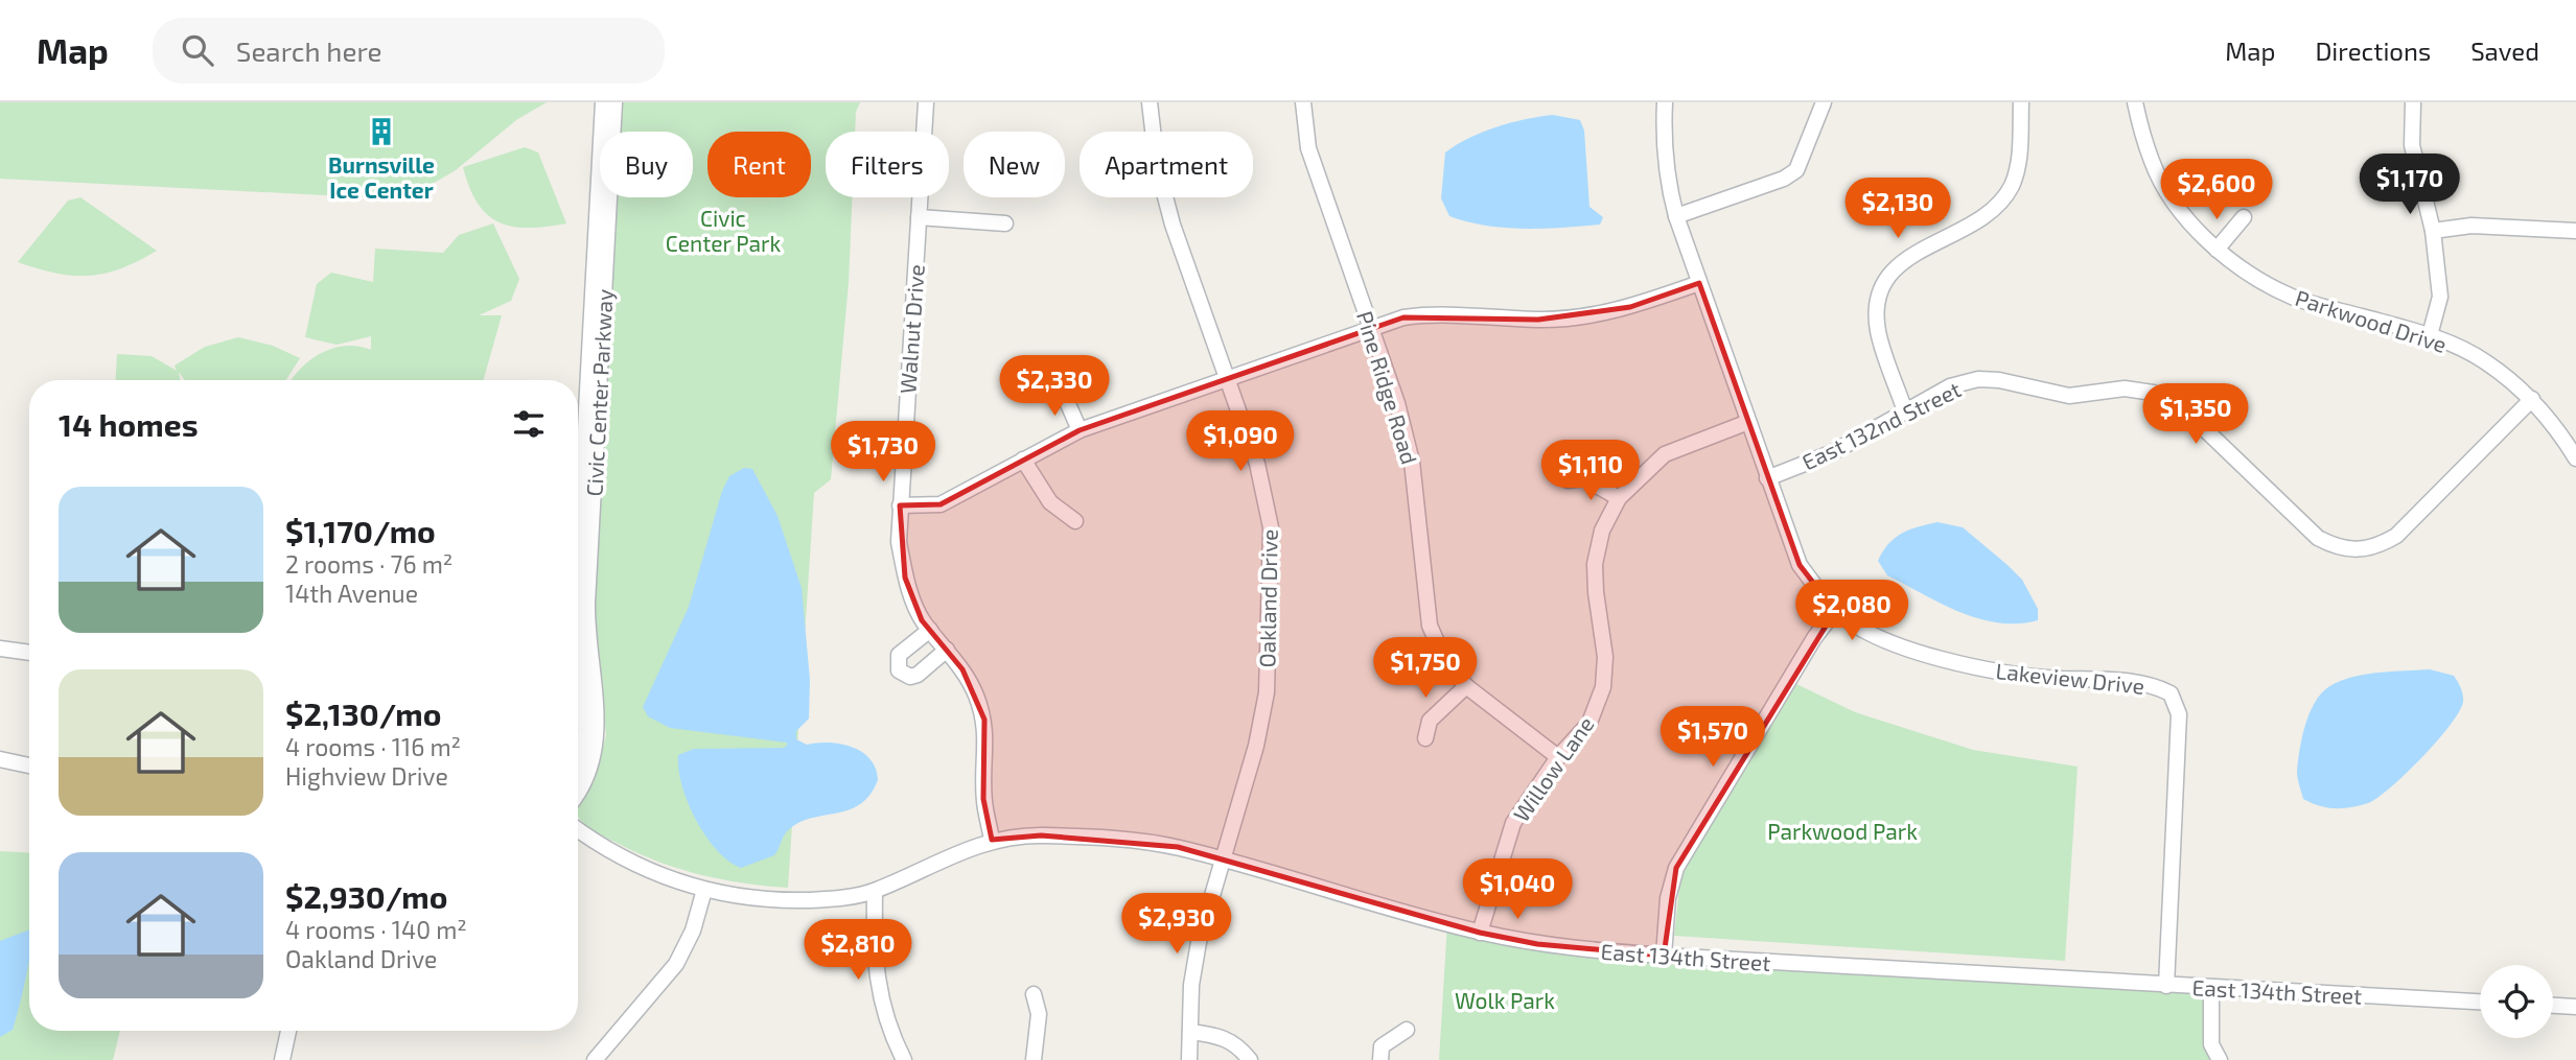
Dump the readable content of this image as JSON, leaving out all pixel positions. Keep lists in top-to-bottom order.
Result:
{
  "streets": {
    "street": [
      "Parkwood Drive",
      "Walnut Drive",
      "Pine Ridge Road",
      "Civic Center Parkway",
      "East 132nd Street",
      "Oakland Drive",
      "Lakeview Drive",
      "Willow Lane",
      "East 134th Street"
    ]
  },
  "crossings": [
    ["Parkwood Drive", "East 132nd Street"],
    ["Walnut Drive", "East 134th Street"],
    ["Pine Ridge Road", "Willow Lane"],
    ["East 132nd Street", "Lakeview Drive"],
    ["Oakland Drive", "East 134th Street"],
    ["Lakeview Drive", "Willow Lane"],
    ["Lakeview Drive", "East 134th Street"],
    ["Willow Lane", "East 134th Street"]
  ],
  "parks": ["Civic Center Park", "Parkwood Park", "Wolk Park"],
  "places": {
    "building": ["Burnsville Ice Center"]
  },
  "page": {
    "header": "Map",
    "search": "Search here",
    "nav": ["Map", "Directions", "Saved"],
    "chip": [
      "Buy",
      "Rent",
      "Filters",
      "New",
      "Apartment"
    ],
    "price": [
      "$1,170",
      "$2,600",
      "$2,130",
      "$2,330",
      "$1,350",
      "$1,090",
      "$1,730",
      "$1,110",
      "$2,080",
      "$1,750",
      "$1,570",
      "$1,040",
      "$2,930",
      "$2,810"
    ],
    "heading": "14 homes",
    "list": [
      {
        "name": "$1,170/mo",
        "note": "2 rooms · 76 m² · 14th Avenue"
      },
      {
        "name": "$2,130/mo",
        "note": "4 rooms · 116 m² · Highview Drive"
      },
      {
        "name": "$2,930/mo",
        "note": "4 rooms · 140 m² · Oakland Drive"
      }
    ]
  }
}
